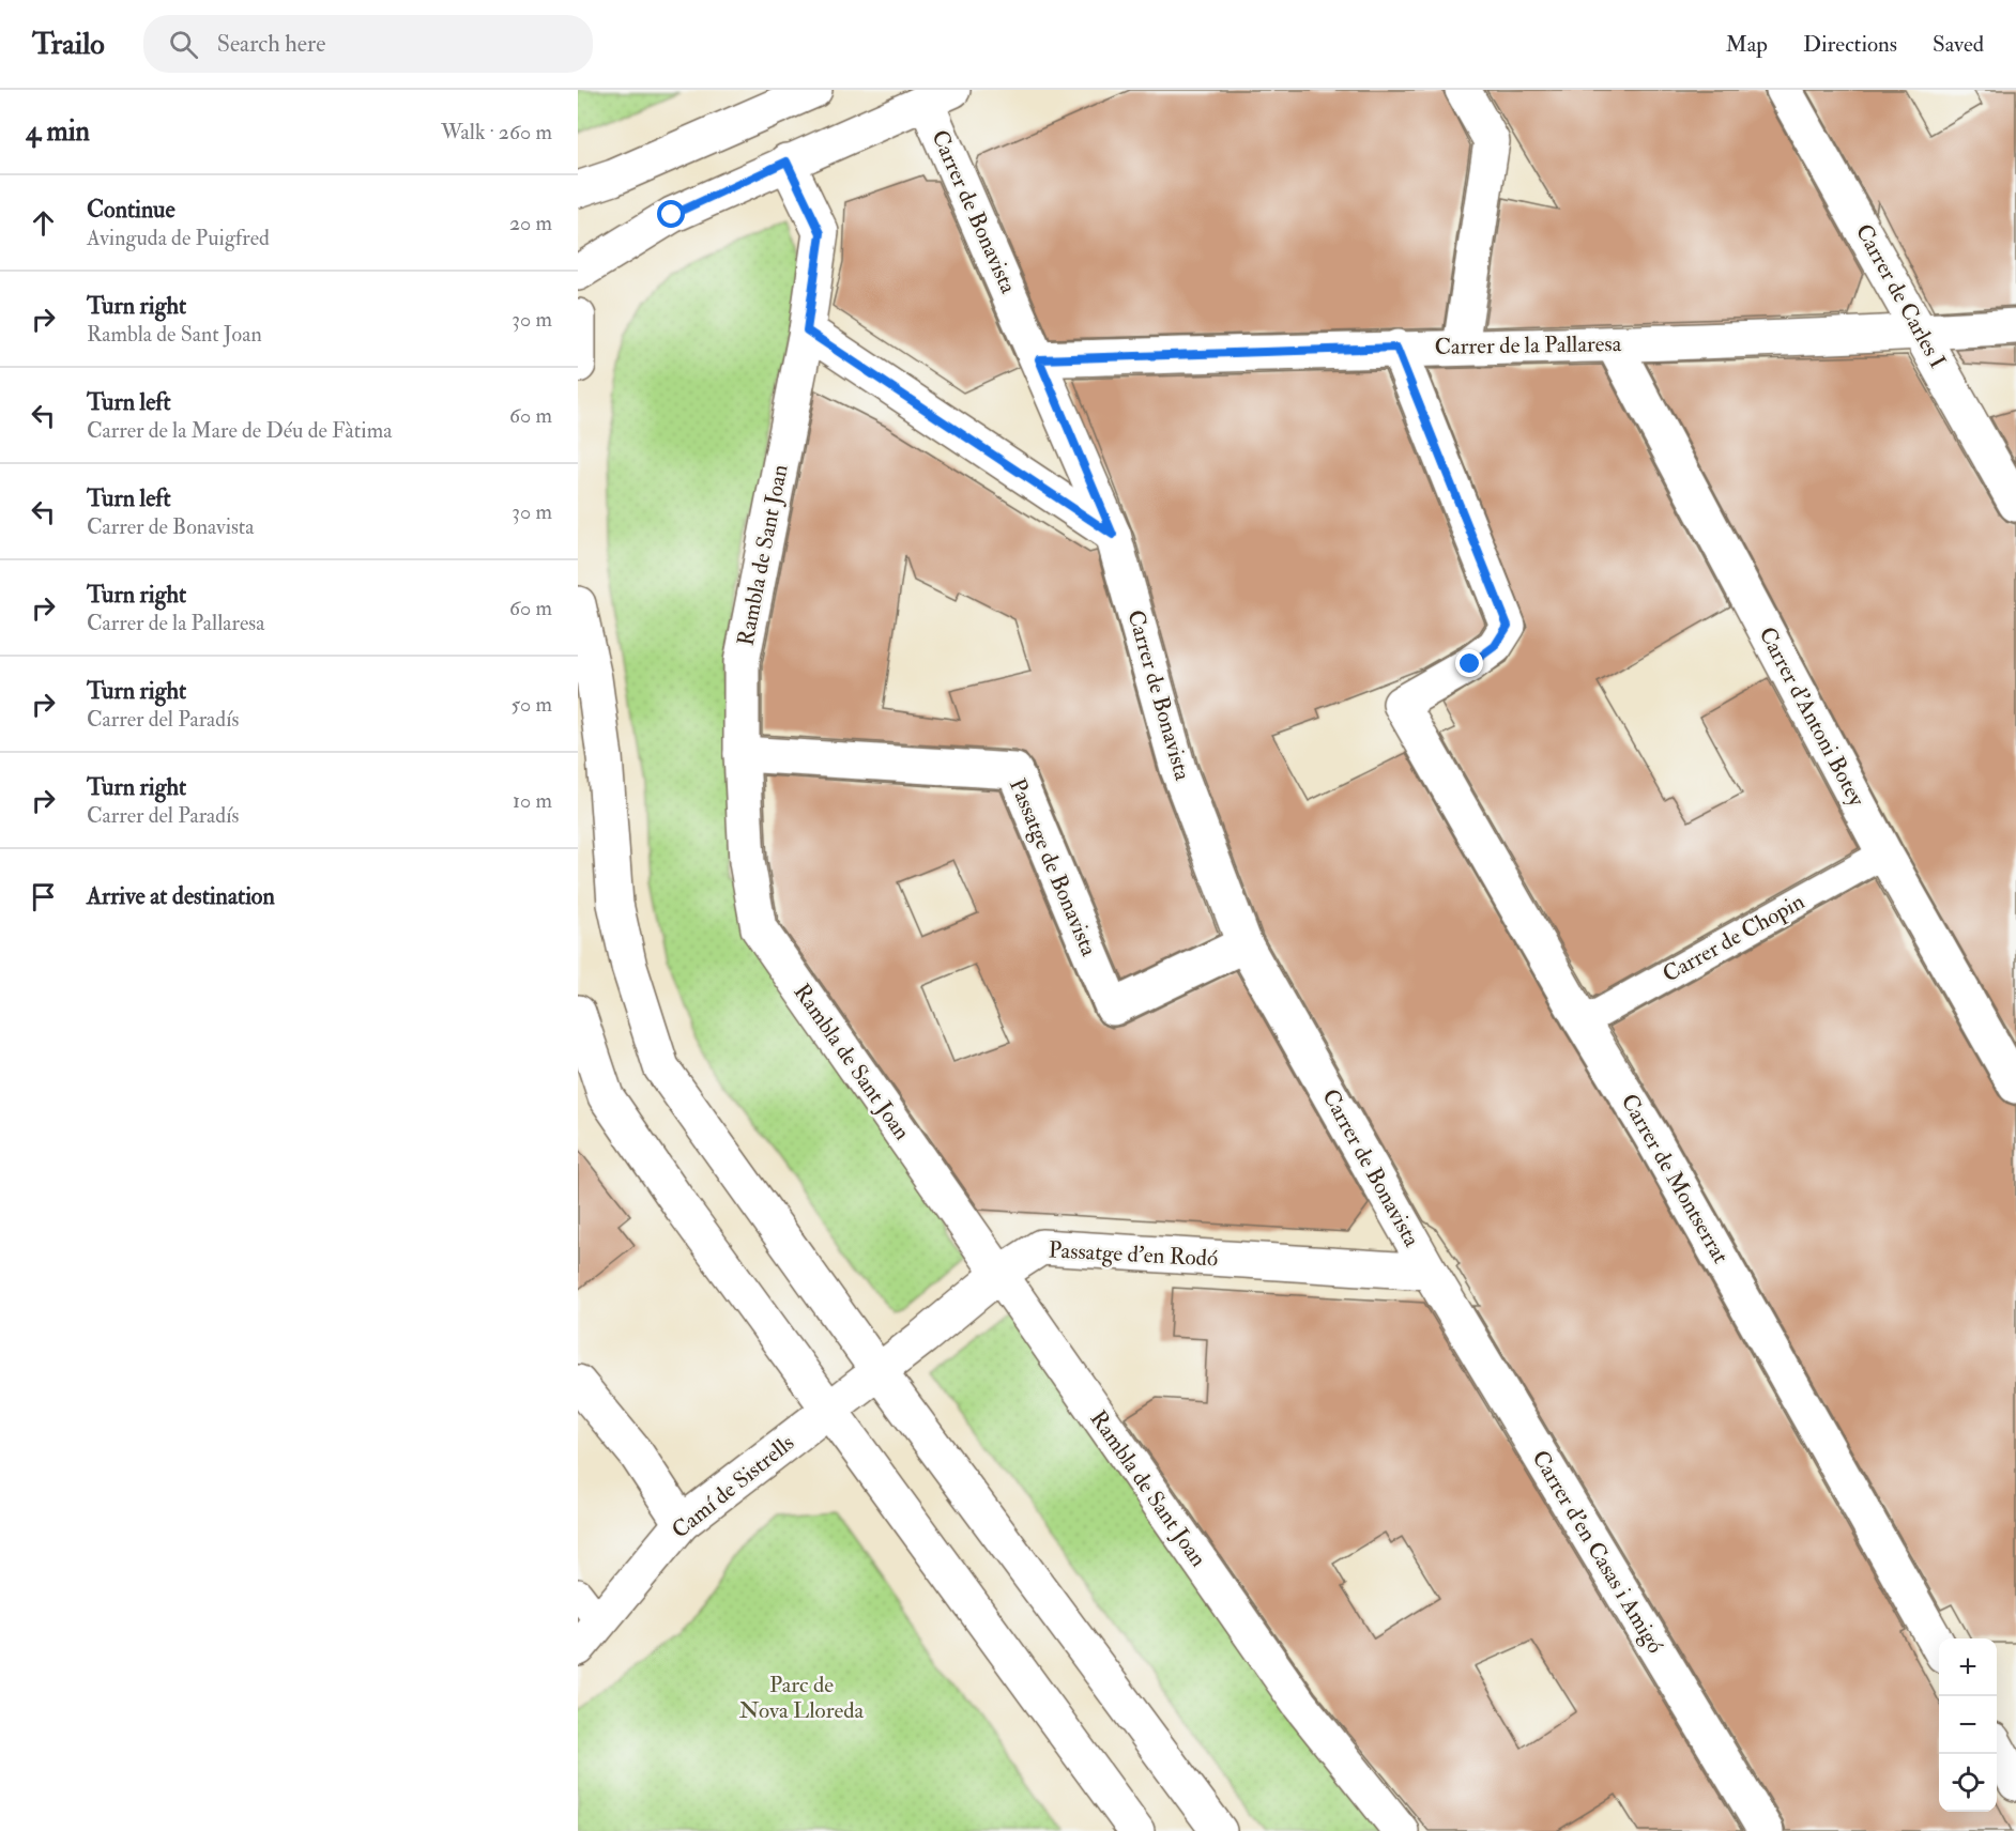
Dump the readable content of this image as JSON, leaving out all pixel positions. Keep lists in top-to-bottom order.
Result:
{
  "streets": {
    "street": [
      "Carrer de Bonavista",
      "Carrer de Carles I",
      "Carrer de la Pallaresa",
      "Rambla de Sant Joan",
      "Carrer d'Antoni Botey",
      "Passatge de Bonavista",
      "Carrer de Chopin",
      "Carrer de Montserrat",
      "Passatge d'en Rodó",
      "Camí de Sistrells",
      "Carrer d'en Casas i Amigó"
    ]
  },
  "crossings": [
    ["Carrer de Bonavista", "Carrer de la Pallaresa"],
    ["Carrer de Bonavista", "Passatge de Bonavista"],
    ["Carrer de Bonavista", "Passatge d'en Rodó"],
    ["Carrer de Bonavista", "Carrer d'en Casas i Amigó"],
    ["Carrer de Carles I", "Carrer de la Pallaresa"],
    ["Carrer de la Pallaresa", "Carrer d'Antoni Botey"],
    ["Carrer de la Pallaresa", "Carrer de Montserrat"],
    ["Rambla de Sant Joan", "Passatge de Bonavista"],
    ["Rambla de Sant Joan", "Passatge d'en Rodó"],
    ["Carrer d'Antoni Botey", "Carrer de Chopin"],
    ["Carrer de Chopin", "Carrer de Montserrat"],
    ["Passatge d'en Rodó", "Camí de Sistrells"],
    ["Passatge d'en Rodó", "Carrer d'en Casas i Amigó"]
  ],
  "parks": ["Parc de Nova Lloreda"],
  "page": {
    "header": "Trailo",
    "search": "Search here",
    "nav": ["Map", "Directions", "Saved"],
    "heading": ["4 min", "Walk · 260 m"],
    "list": [
      ["Continue", "Avinguda de Puigfred", "20 m"],
      ["Turn right", "Rambla de Sant Joan", "30 m"],
      ["Turn left", "Carrer de la Mare de Déu de Fàtima", "60 m"],
      ["Turn left", "Carrer de Bonavista", "30 m"],
      ["Turn right", "Carrer de la Pallaresa", "60 m"],
      ["Turn right", "Carrer del Paradís", "50 m"],
      ["Turn right", "Carrer del Paradís", "10 m"],
      "Arrive at destination"
    ],
    "map_buttons": ["+", "−"]
  }
}
